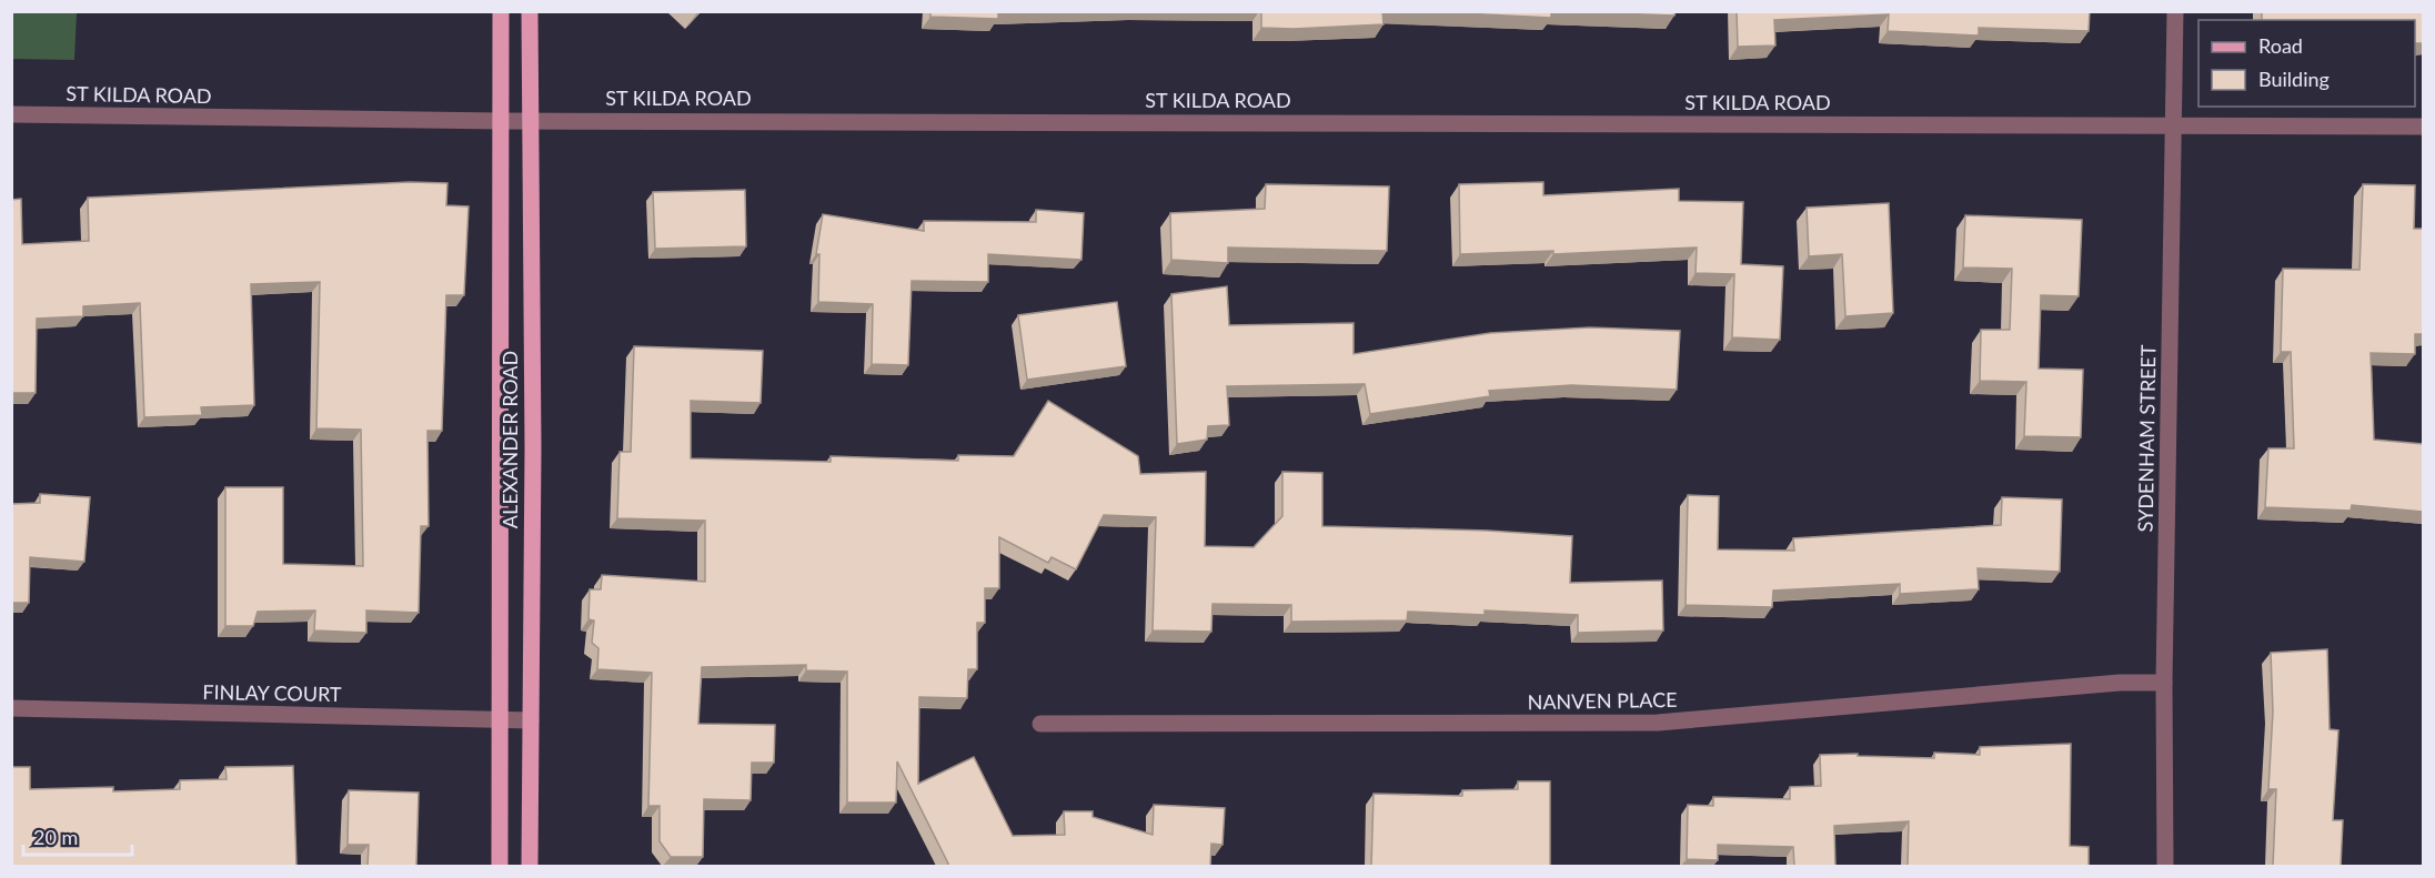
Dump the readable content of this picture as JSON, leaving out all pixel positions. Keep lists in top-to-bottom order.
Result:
{
  "streets": {
    "main road": ["ALEXANDER ROAD"],
    "street": [
      "ST KILDA ROAD",
      "SYDENHAM STREET",
      "FINLAY COURT",
      "NANVEN PLACE"
    ]
  },
  "crossings": [
    ["ST KILDA ROAD", "SYDENHAM STREET"],
    ["ST KILDA ROAD", "ALEXANDER ROAD"],
    ["SYDENHAM STREET", "NANVEN PLACE"],
    ["ALEXANDER ROAD", "FINLAY COURT"]
  ],
  "legend": ["Road", "Building"],
  "scale_bar": "20 m"
}
